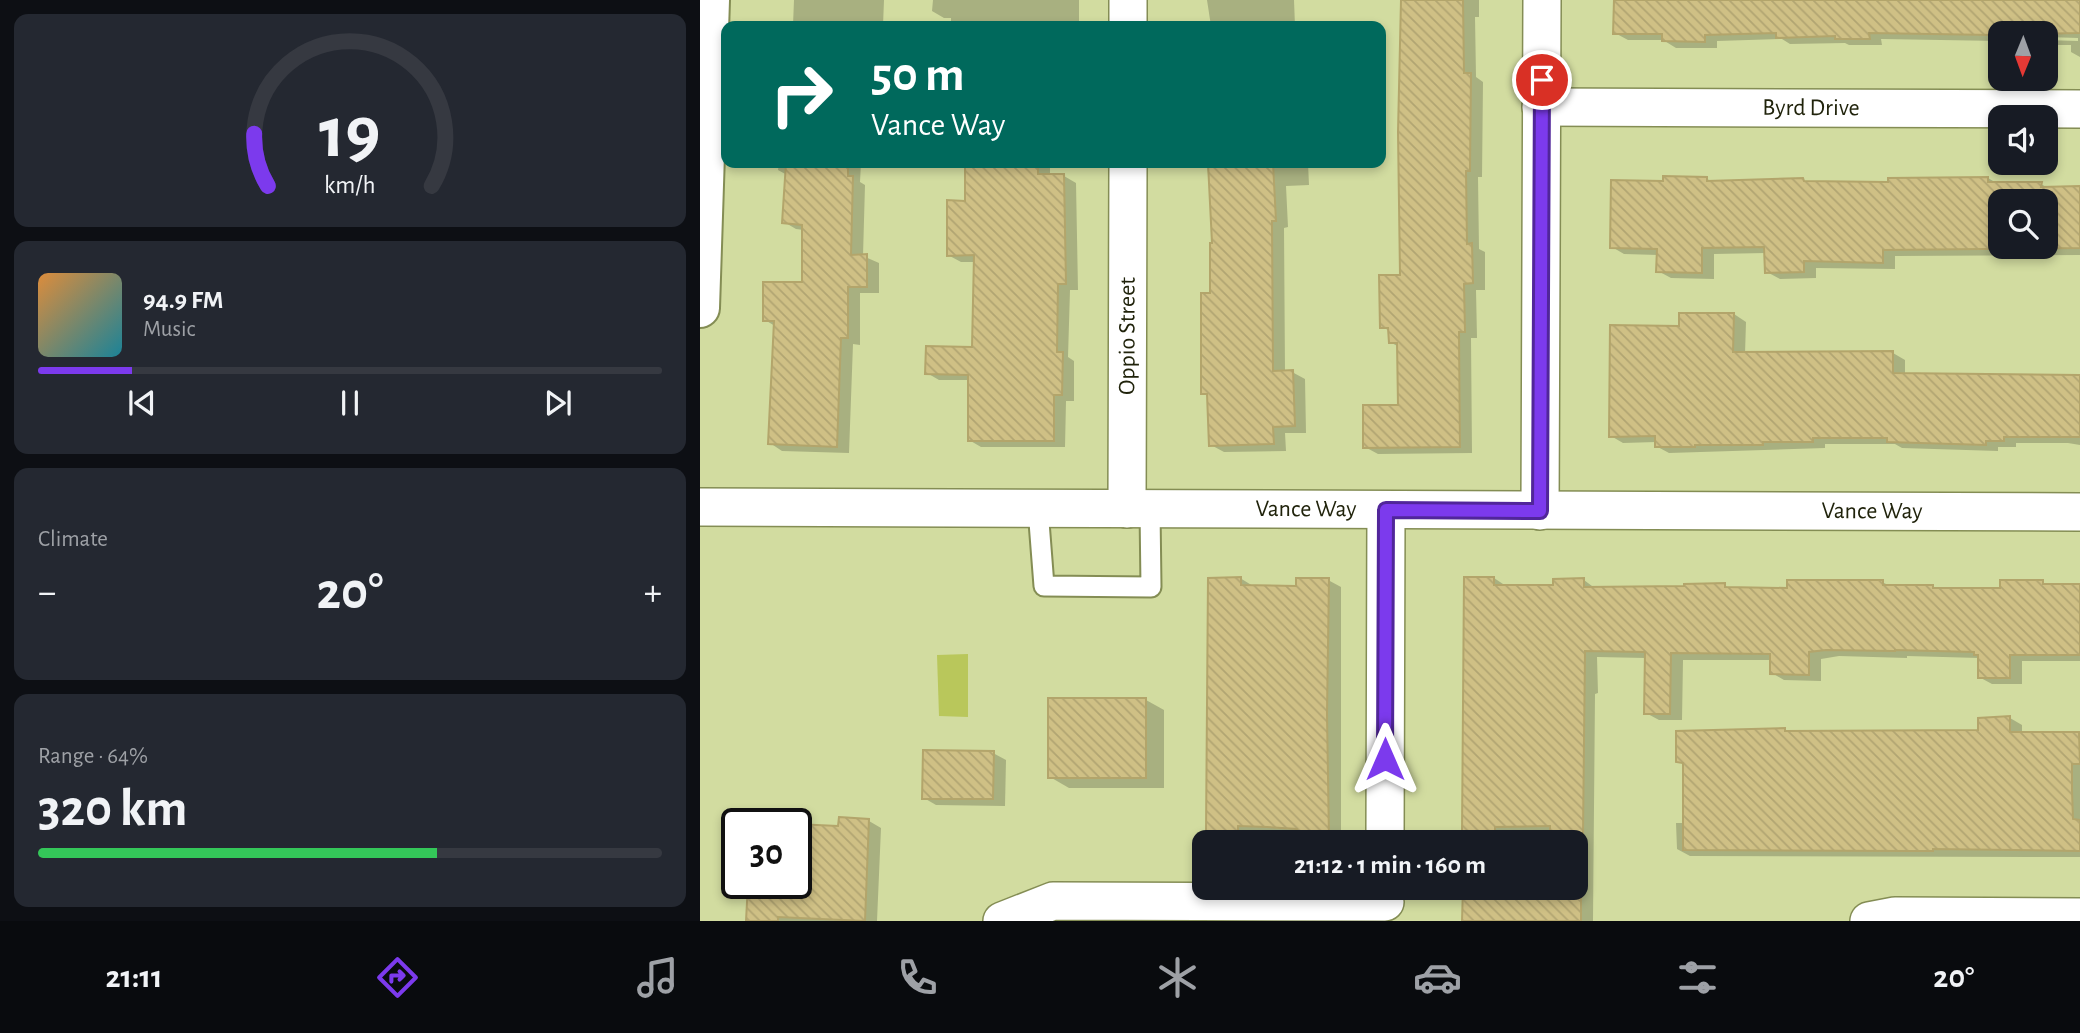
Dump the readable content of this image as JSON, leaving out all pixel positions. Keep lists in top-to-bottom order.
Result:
{
  "streets": {
    "street": ["Byrd Drive", "Oppio Street", "Vance Way"]
  },
  "crossings": [
    ["Oppio Street", "Vance Way"]
  ],
  "north": "bottom",
  "page": {
    "turn": ["50 m", "Vance Way"],
    "song": ["94.9 FM", "Music"],
    "tile": [
      "Climate",
      ["Range · 64%", "320 km"]
    ],
    "heat": ["−", "20°", "+"],
    "limit": "30",
    "trip": "21:12 · 1 min · 160 m",
    "tabs": ["21:11", "20°"],
    "gauge": ["19", "km/h"]
  }
}
